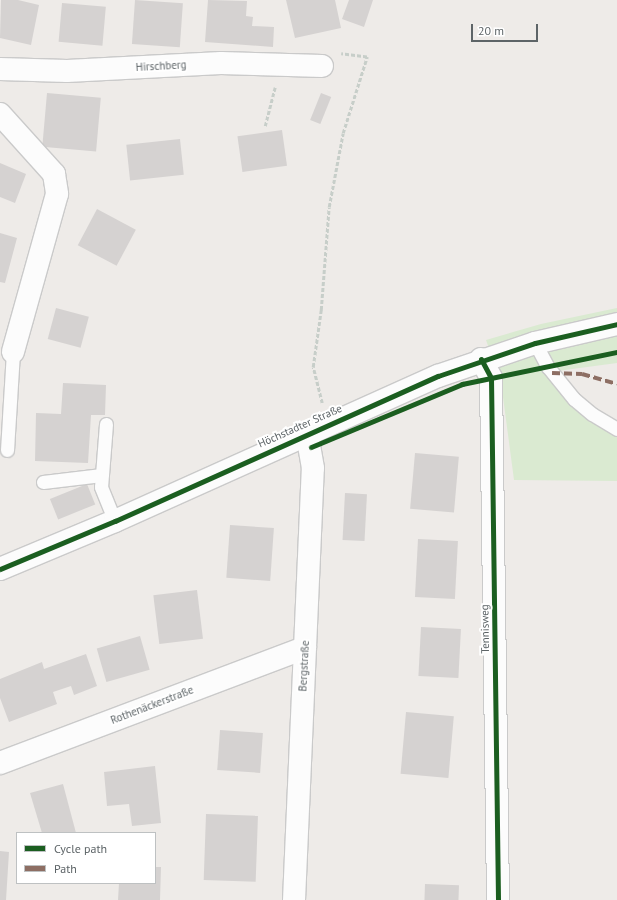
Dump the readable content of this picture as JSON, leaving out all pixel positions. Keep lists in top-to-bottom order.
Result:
{
  "streets": {
    "street": [
      "Hirschberg",
      "Höchstadter Straße",
      "Tennisweg",
      "Bergstraße",
      "Rothenäckerstraße"
    ]
  },
  "crossings": [
    ["Höchstadter Straße", "Tennisweg"],
    ["Höchstadter Straße", "Bergstraße"],
    ["Bergstraße", "Rothenäckerstraße"]
  ],
  "legend": ["Cycle path", "Path"],
  "scale_bar": "20 m"
}
